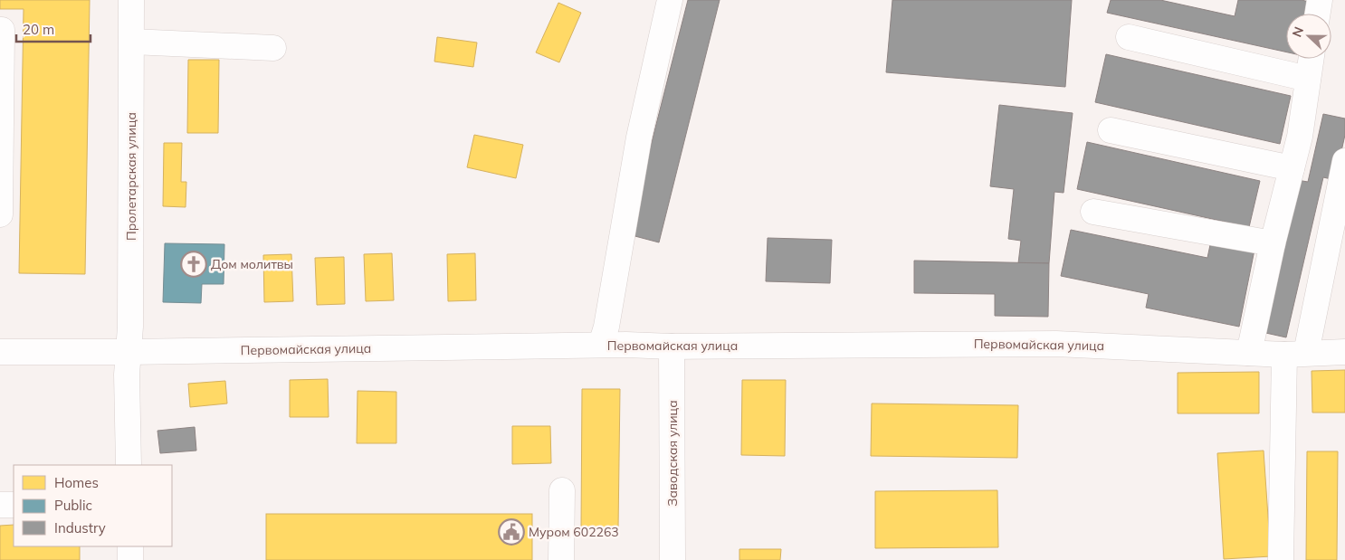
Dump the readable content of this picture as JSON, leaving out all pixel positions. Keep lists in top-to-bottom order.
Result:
{
  "streets": {
    "street": ["Пролетарская улица", "Первомайская улица", "Заводская улица"]
  },
  "crossings": [
    ["Пролетарская улица", "Первомайская улица"],
    ["Первомайская улица", "Заводская улица"]
  ],
  "places": {
    "church": ["Дом молитвы"],
    "public building": ["Муром 602263"]
  },
  "legend": ["Homes", "Public", "Industry"],
  "scale_bar": "20 m",
  "north": "left"
}
